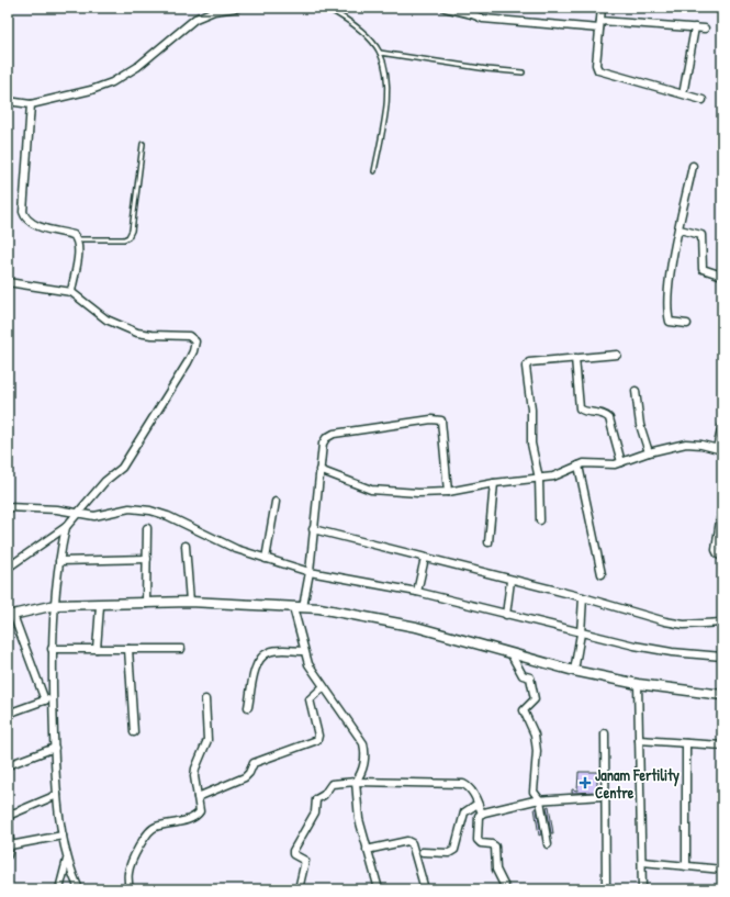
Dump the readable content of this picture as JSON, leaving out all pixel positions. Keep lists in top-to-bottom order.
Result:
{
  "places": {
    "health": ["Janam Fertility Centre"]
  }
}
